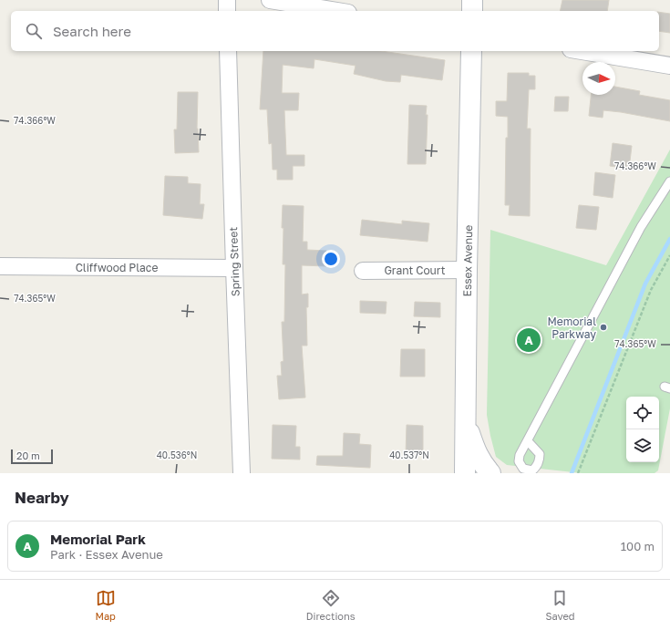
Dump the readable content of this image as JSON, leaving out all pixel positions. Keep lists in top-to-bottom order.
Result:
{
  "streets": {
    "street": [
      "Essex Avenue",
      "Spring Street",
      "Cliffwood Place",
      "Grant Court"
    ]
  },
  "crossings": [
    ["Essex Avenue", "Grant Court"],
    ["Spring Street", "Cliffwood Place"]
  ],
  "places": ["Memorial Parkway"],
  "scale_bar": "20 m",
  "north": "right",
  "page": {
    "search": "Search here",
    "pins": "A",
    "scale": "20 m",
    "heading": "Nearby",
    "list": [
      {
        "mark": "A",
        "name": "Memorial Park",
        "note": "Park · Essex Avenue",
        "value": "100 m"
      }
    ],
    "nav": ["Map", "Directions", "Saved"]
  },
  "coordinates": [
    "74.366°W",
    "74.365°W",
    "40.536°N",
    "40.537°N"
  ]
}
